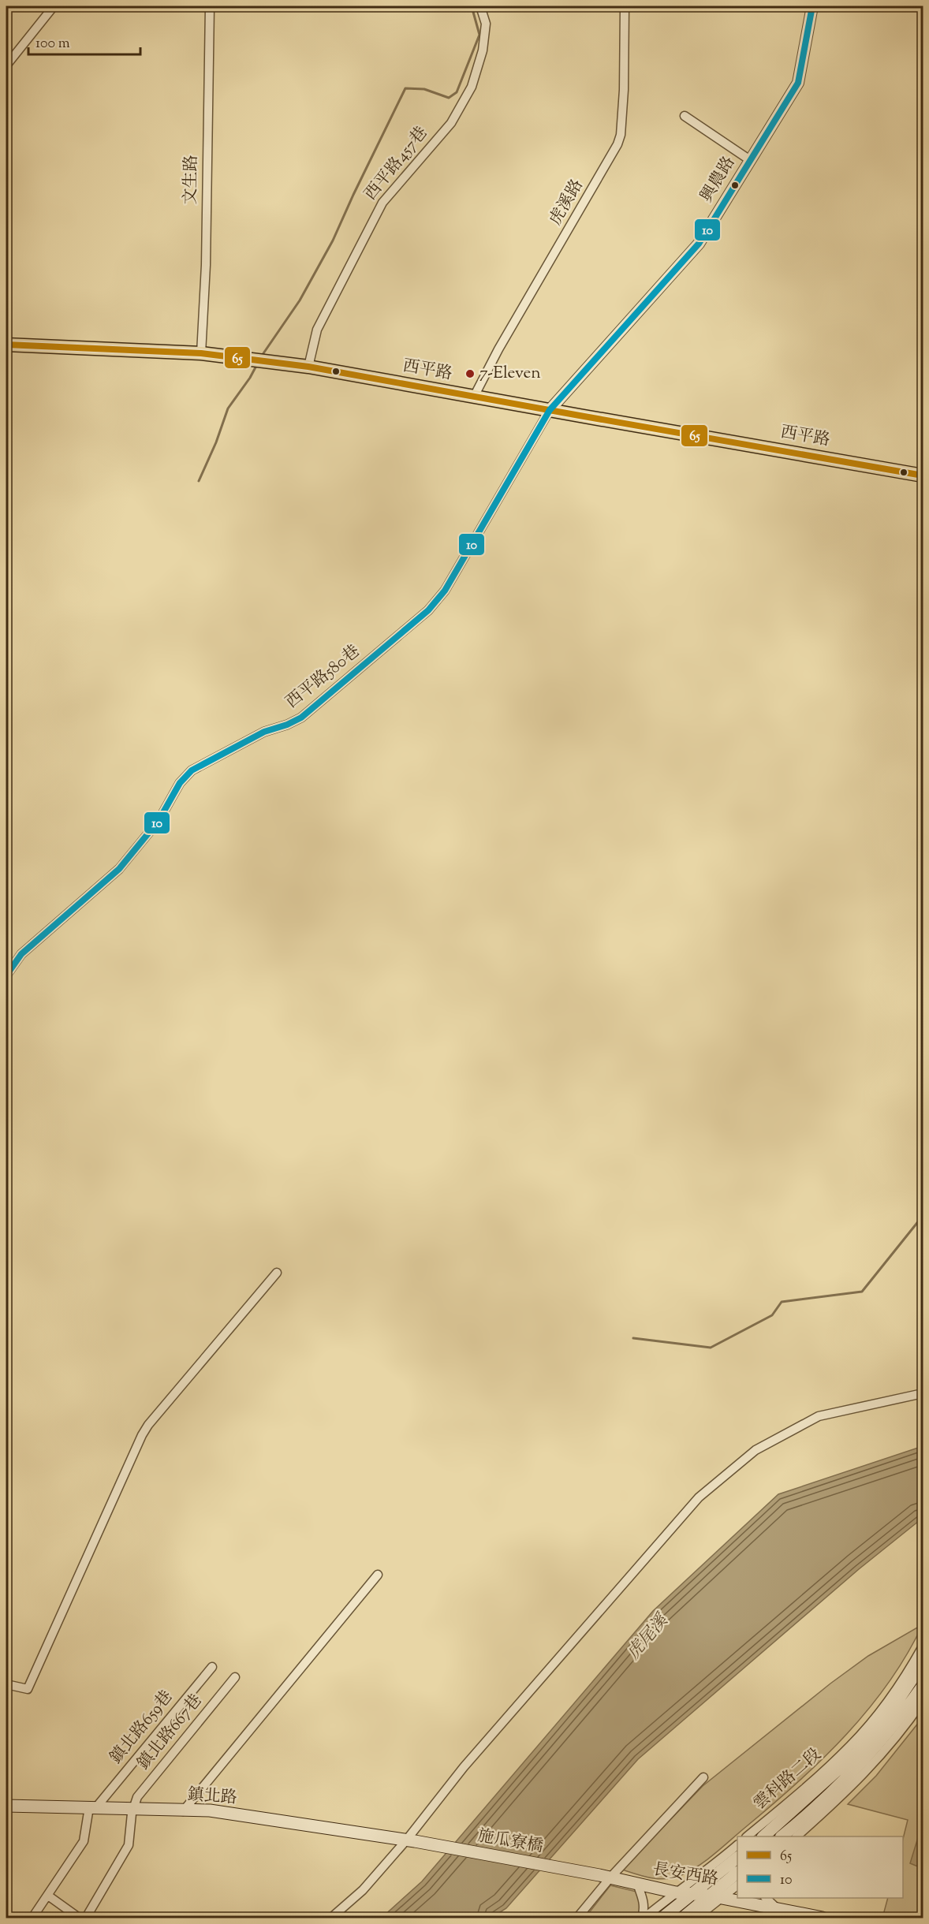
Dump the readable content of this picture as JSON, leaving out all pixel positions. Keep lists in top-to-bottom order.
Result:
{
  "streets": {
    "main road": [
      "西平路",
      "雲科路二段",
      "鎮北路",
      "施瓜寮橋",
      "長安西路"
    ],
    "street": [
      "西平路457巷",
      "文生路",
      "興農路",
      "虎溪路",
      "西平路580巷",
      "鎮北路659巷",
      "鎮北路667巷"
    ]
  },
  "crossings": [
    ["西平路457巷", "西平路"],
    ["文生路", "西平路"],
    ["興農路", "西平路"],
    ["興農路", "西平路580巷"],
    ["虎溪路", "西平路"],
    ["西平路", "西平路580巷"],
    ["鎮北路659巷", "鎮北路"],
    ["鎮北路667巷", "鎮北路"],
    ["鎮北路", "施瓜寮橋"],
    ["施瓜寮橋", "長安西路"]
  ],
  "water": ["虎尾溪"],
  "places": ["7-Eleven"],
  "lines": ["transit line 10", "transit line 65"],
  "legend": ["65", "10"],
  "scale_bar": "100 m"
}
